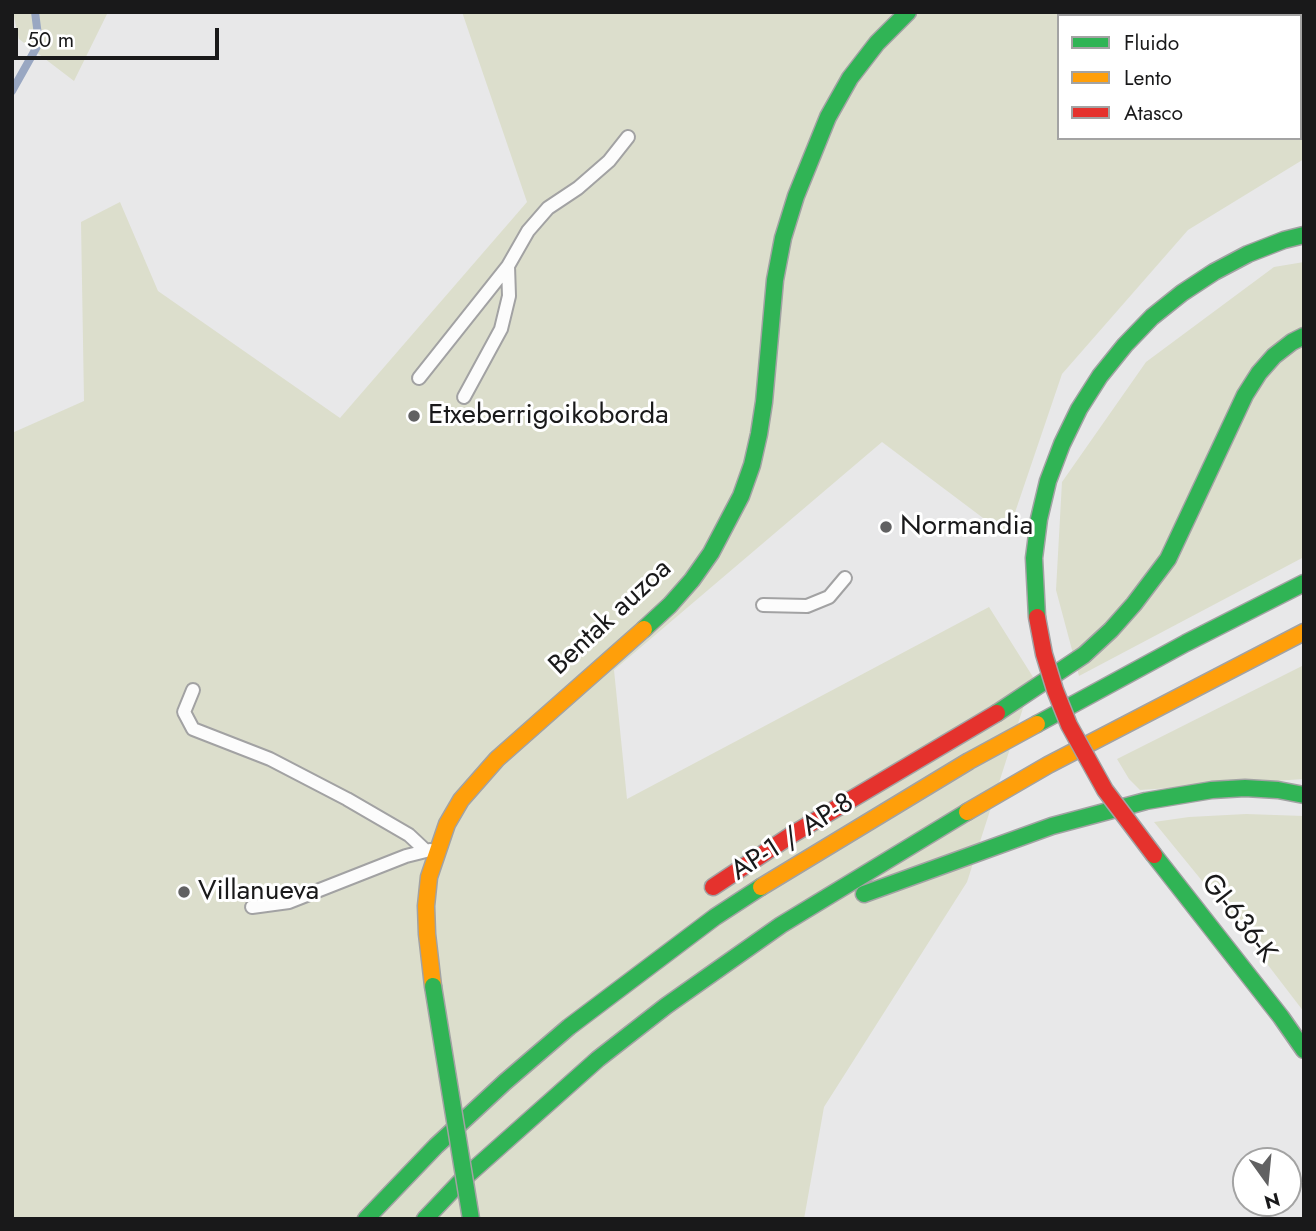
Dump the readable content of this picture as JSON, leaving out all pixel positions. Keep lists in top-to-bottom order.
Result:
{
  "streets": {
    "main road": ["Bentak auzoa", "AP-1 / AP-8", "GI-636-K"]
  },
  "places": ["Etxeberrigoikoborda", "Normandia", "Villanueva"],
  "legend": ["Fluido", "Lento", "Atasco"],
  "scale_bar": "50 m",
  "north": "bottom"
}
